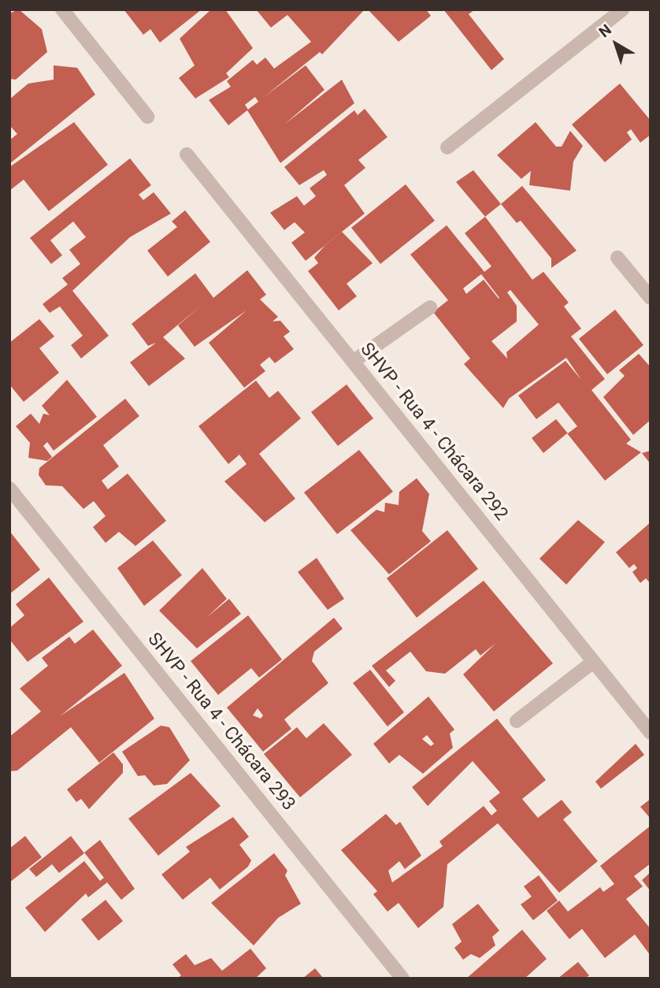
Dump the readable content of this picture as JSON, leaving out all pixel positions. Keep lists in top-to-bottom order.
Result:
{
  "streets": {
    "street": ["SHVP - Rua 4 - Chácara 292", "SHVP - Rua 4 - Chácara 293"]
  },
  "north": "top left"
}
